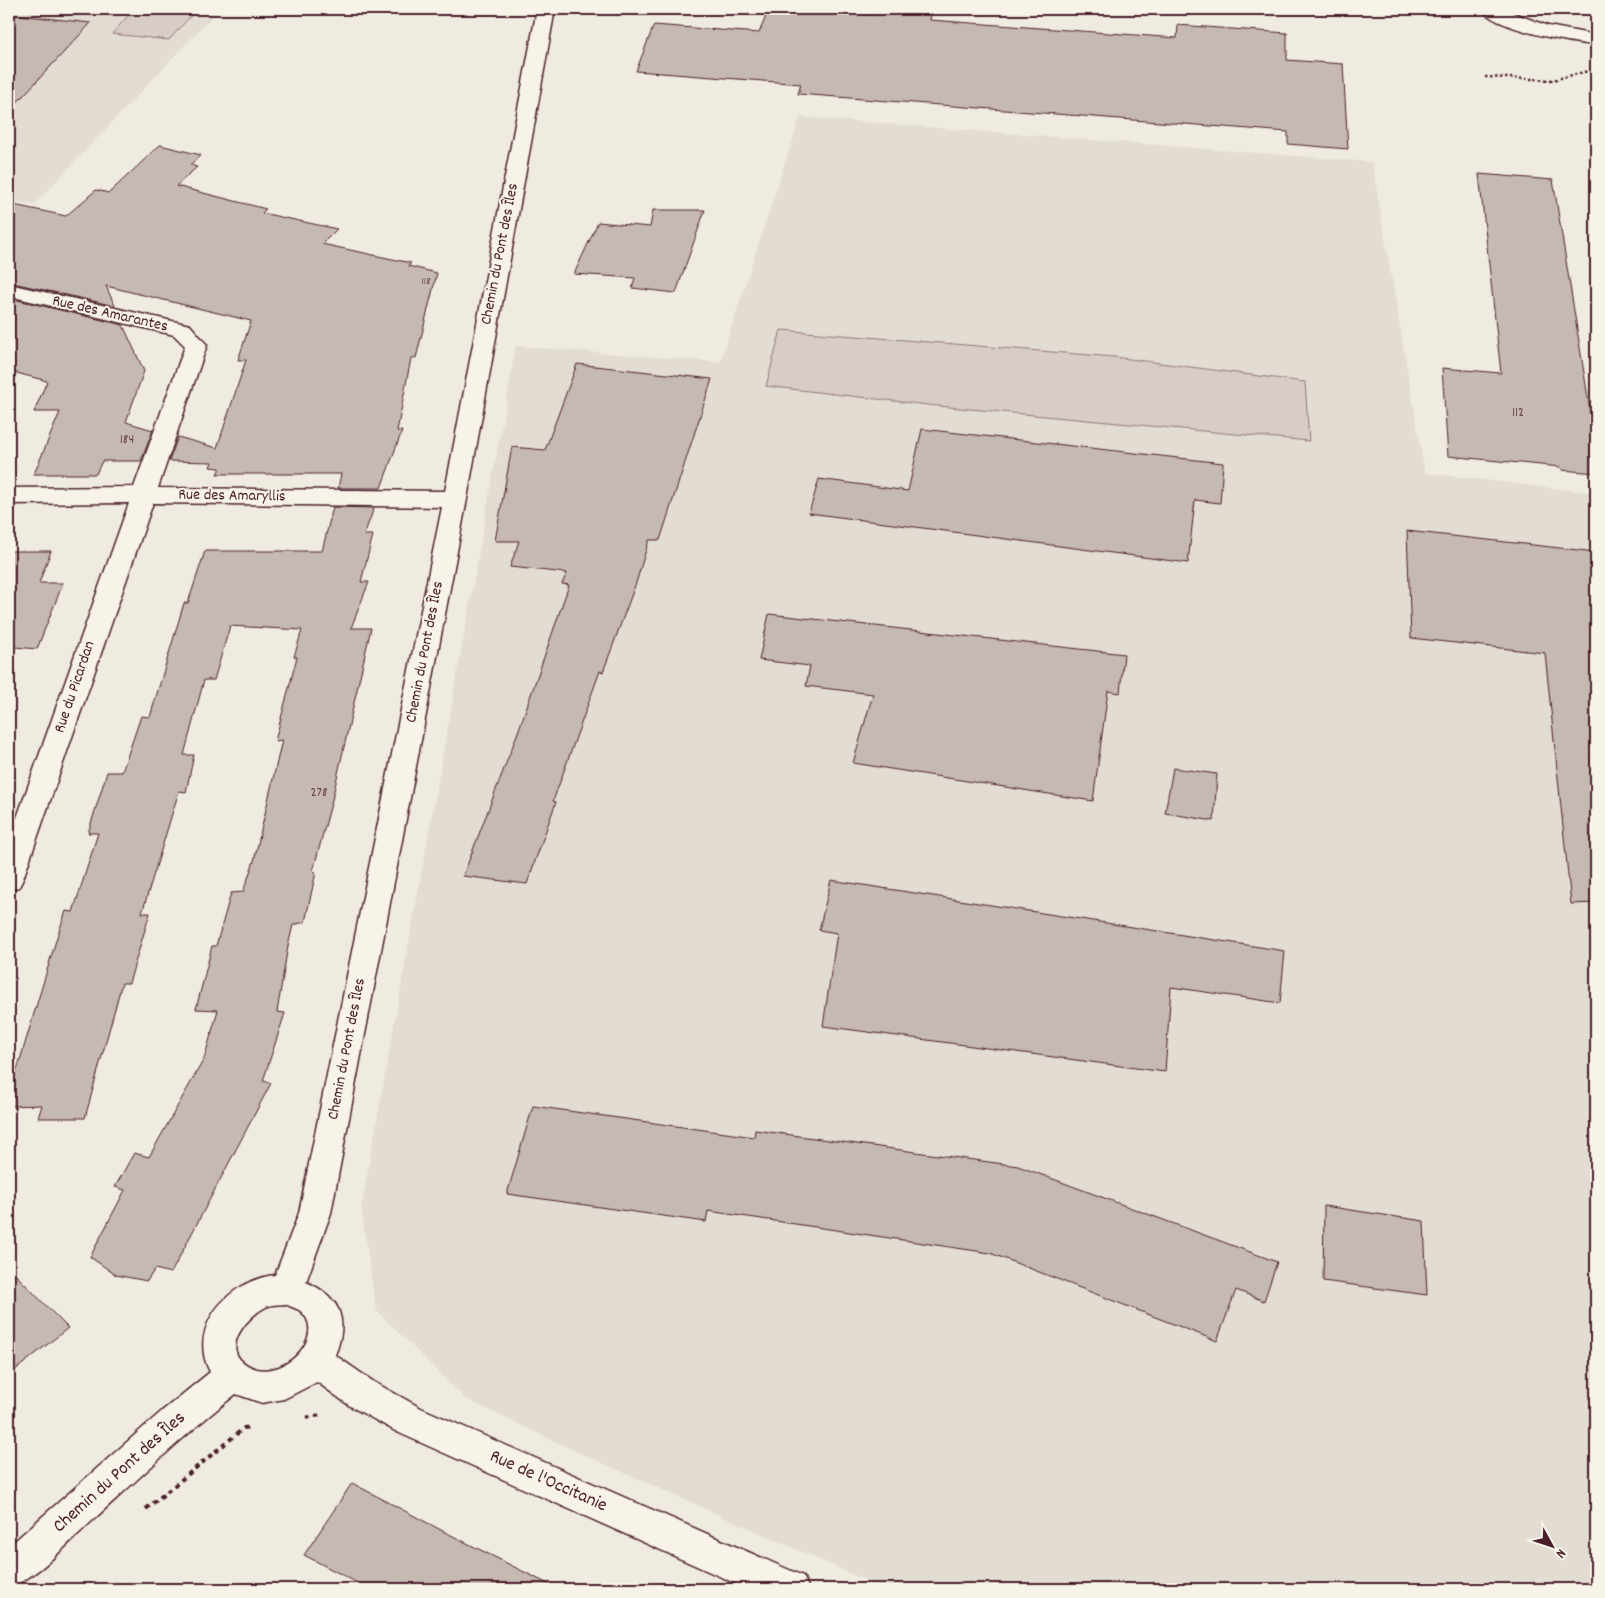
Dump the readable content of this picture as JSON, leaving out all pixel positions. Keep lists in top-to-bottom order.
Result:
{
  "streets": {
    "street": [
      "Chemin du Pont des Îles",
      "Rue des Amarantes",
      "Rue des Amaryllis",
      "Rue du Picardan",
      "Rue de l'Occitanie"
    ]
  },
  "crossings": [
    ["Chemin du Pont des Îles", "Rue des Amaryllis"],
    ["Chemin du Pont des Îles", "Rue de l'Occitanie"],
    ["Rue des Amarantes", "Rue des Amaryllis"],
    ["Rue des Amarantes", "Rue du Picardan"],
    ["Rue des Amaryllis", "Rue du Picardan"]
  ],
  "house_numbers": [
    "118",
    "112",
    "184",
    "278"
  ],
  "north": "bottom right"
}
